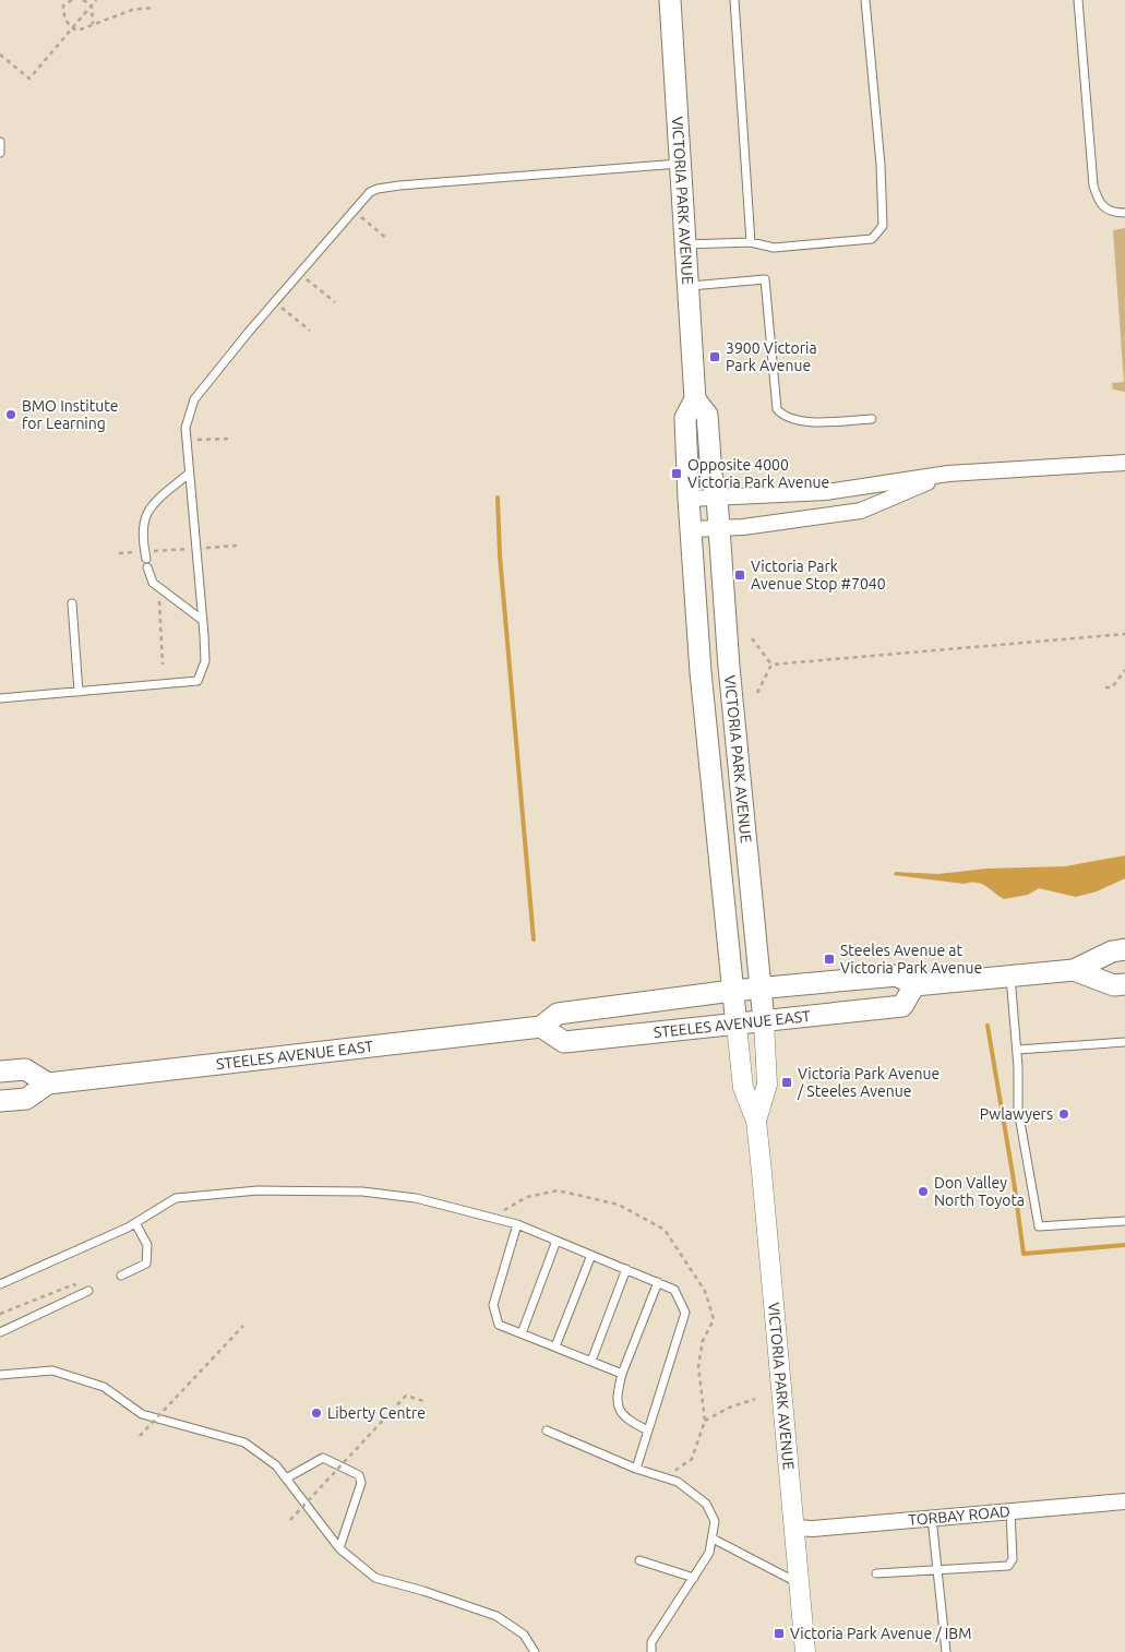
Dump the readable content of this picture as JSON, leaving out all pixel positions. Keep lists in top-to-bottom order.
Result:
{
  "streets": {
    "main road": ["VICTORIA PARK AVENUE", "STEELES AVENUE EAST"],
    "street": ["TORBAY ROAD"]
  },
  "crossings": [
    ["VICTORIA PARK AVENUE", "STEELES AVENUE EAST"],
    ["VICTORIA PARK AVENUE", "TORBAY ROAD"]
  ],
  "places": {
    "transit": [
      "3900 Victoria Park Avenue",
      "Opposite 4000 Victoria Park Avenue",
      "Victoria Park Avenue Stop #7040",
      "Steeles Avenue at Victoria Park Avenue",
      "Victoria Park Avenue / Steeles Avenue",
      "Victoria Park Avenue / IBM"
    ],
    "other": [
      "BMO Institute for Learning",
      "Pwlawyers",
      "Don Valley North Toyota",
      "Liberty Centre"
    ]
  }
}
